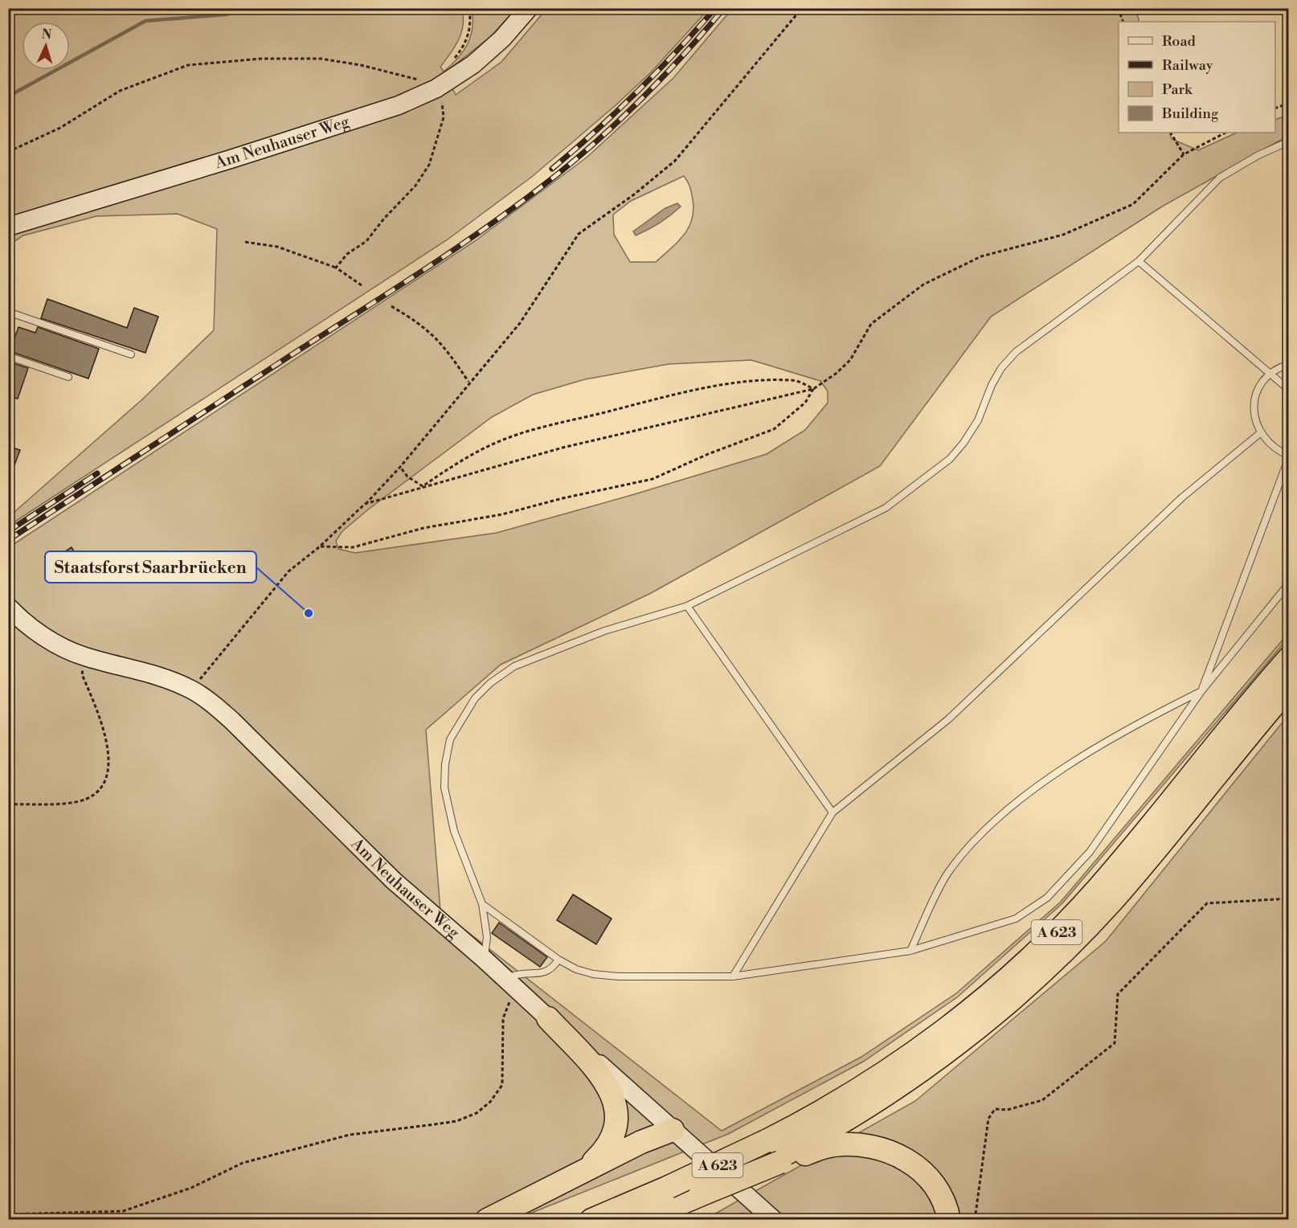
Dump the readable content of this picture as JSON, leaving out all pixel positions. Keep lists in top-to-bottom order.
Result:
{
  "streets": {
    "highway": ["A 623"],
    "street": ["Am Neuhauser Weg"]
  },
  "places": ["Staatsforst Saarbrücken"],
  "legend": [
    "Road",
    "Railway",
    "Park",
    "Building"
  ],
  "north": "top"
}
